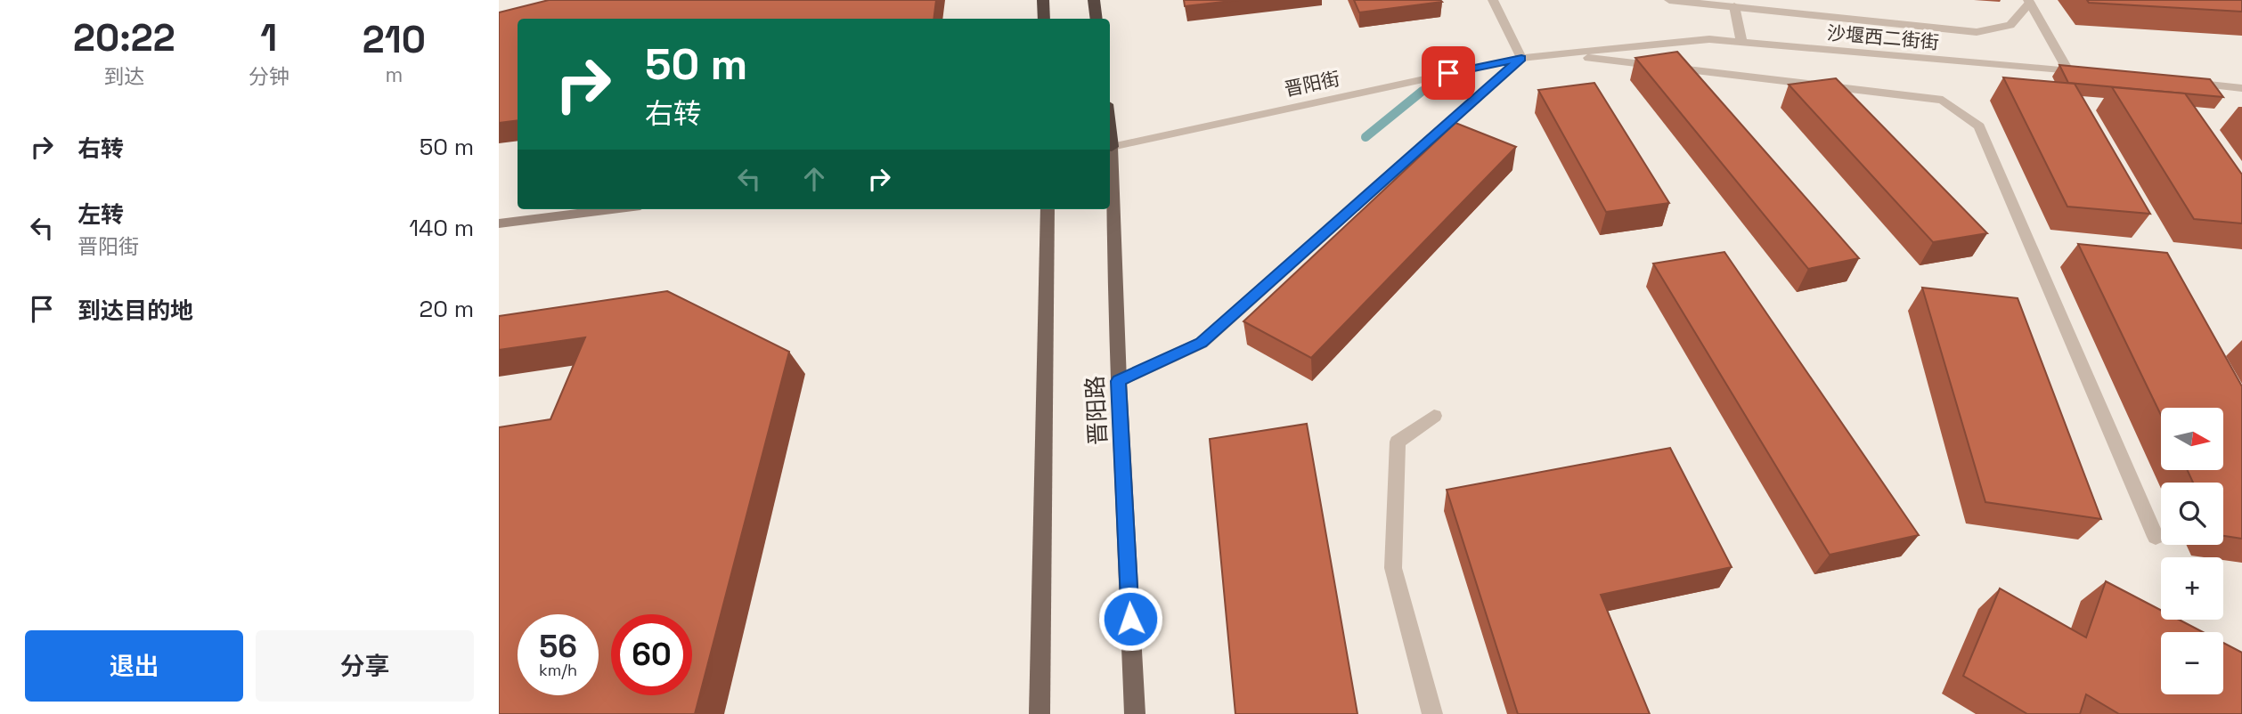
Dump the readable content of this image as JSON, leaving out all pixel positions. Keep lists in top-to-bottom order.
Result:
{
  "streets": {
    "main road": ["晋阳路"],
    "street": ["沙堰西二街街", "晋阳街"]
  },
  "crossings": [
    ["沙堰西二街街", "晋阳街"]
  ],
  "north": "right",
  "page": {
    "eta": [
      "20:22",
      "到达",
      "1",
      "分钟",
      "210",
      "m"
    ],
    "turn": ["50 m", "右转"],
    "list": [
      {
        "name": "右转",
        "value": "50 m"
      },
      {
        "name": "左转",
        "note": "晋阳街",
        "value": "140 m"
      },
      {
        "name": "到达目的地",
        "value": "20 m"
      }
    ],
    "map_buttons": ["+", "−"],
    "speed": "56 km/h",
    "limit": "60",
    "buttons": ["退出", "分享"]
  }
}
